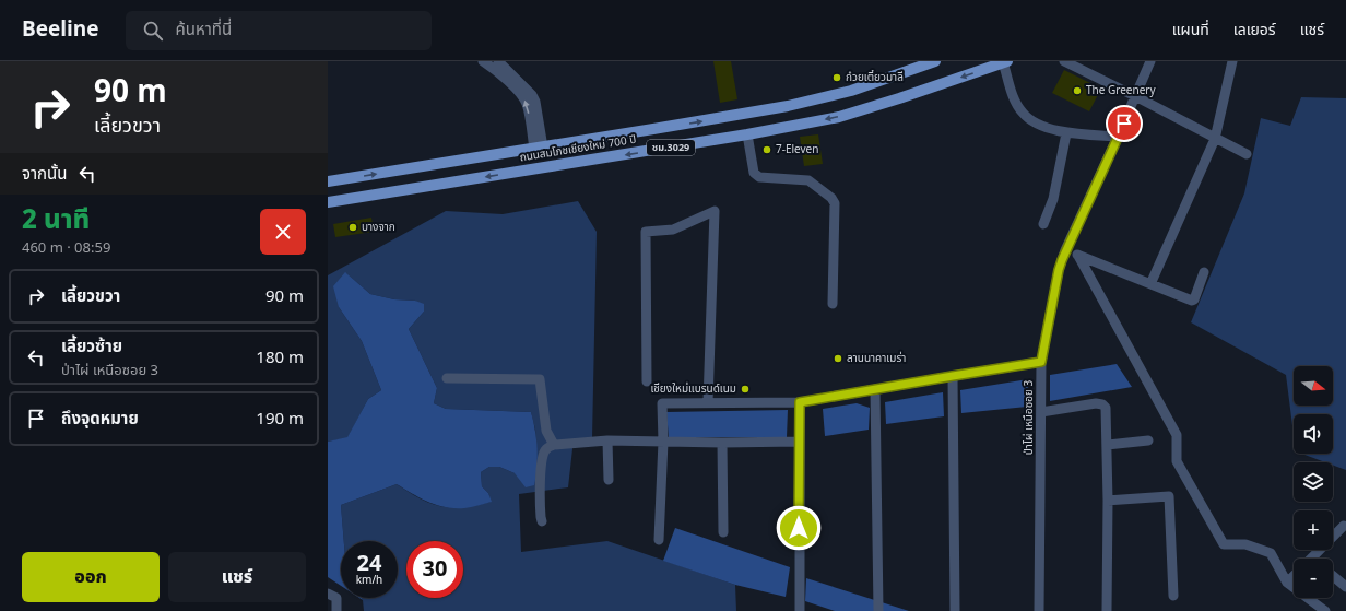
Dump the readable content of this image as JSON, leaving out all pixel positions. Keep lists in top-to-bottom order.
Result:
{
  "streets": {
    "main road": ["ชม.3029", "ถนนสมโภชเชียงใหม่ 700 ปี"],
    "street": ["ป่าไผ่ เหนือซอย 3"]
  },
  "places": [
    "ก๋วยเตี๋ยวมาลี",
    "The Greenery",
    "7-Eleven",
    "บางจาก",
    "ลานนาคาเมร่า",
    "เชียงใหม่แบรนด์เนม"
  ],
  "north": "right",
  "page": {
    "header": "Beeline",
    "search": "ค้นหาที่นี่",
    "nav": ["แผนที่", "เลเยอร์", "แชร์"],
    "turn": ["90 m", "เลี้ยวขวา"],
    "then": "จากนั้น",
    "heading": ["2 นาที", "460 m · 08:59"],
    "list": [
      {
        "name": "เลี้ยวขวา",
        "value": "90 m"
      },
      {
        "name": "เลี้ยวซ้าย",
        "note": "ป่าไผ่ เหนือซอย 3",
        "value": "180 m"
      },
      {
        "name": "ถึงจุดหมาย",
        "value": "190 m"
      }
    ],
    "map_buttons": ["+", "−"],
    "speed": "24 km/h",
    "limit": "30",
    "buttons": ["ออก", "แชร์"]
  }
}
